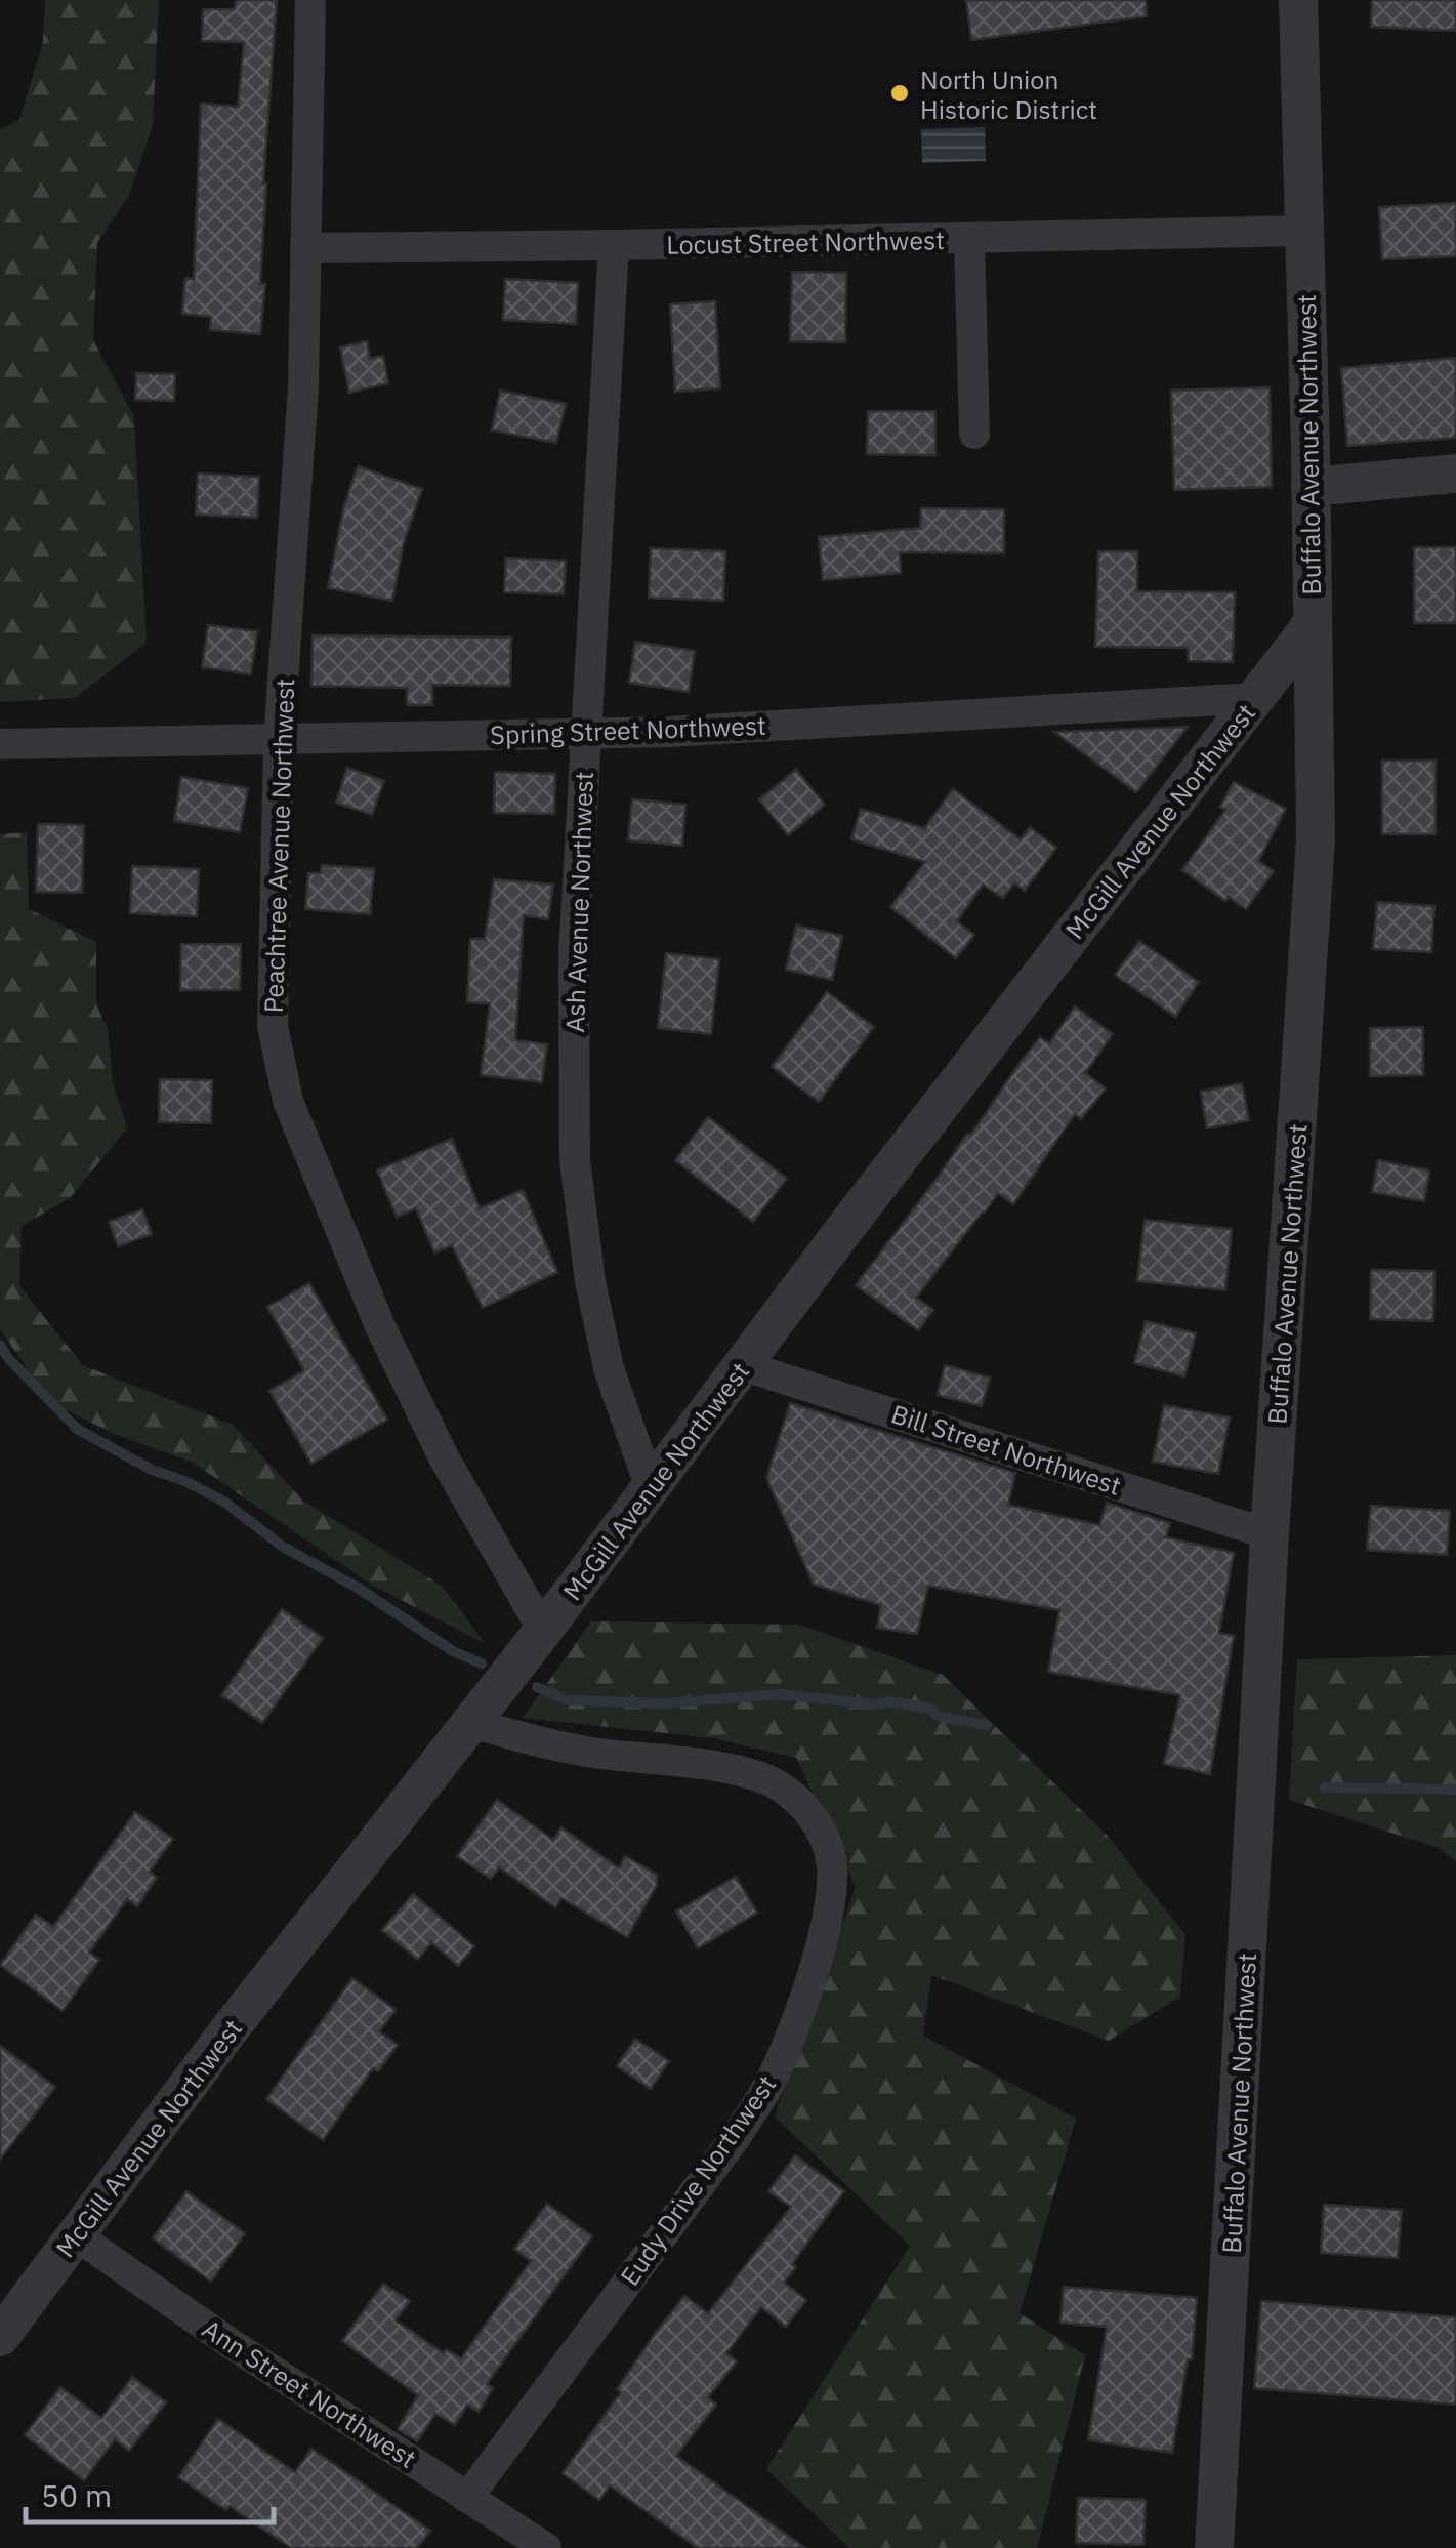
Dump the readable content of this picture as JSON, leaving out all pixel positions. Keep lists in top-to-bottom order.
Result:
{
  "streets": {
    "street": [
      "Locust Street Northwest",
      "Buffalo Avenue Northwest",
      "Spring Street Northwest",
      "McGill Avenue Northwest",
      "Peachtree Avenue Northwest",
      "Ash Avenue Northwest",
      "Bill Street Northwest",
      "Eudy Drive Northwest",
      "Ann Street Northwest"
    ]
  },
  "crossings": [
    ["Locust Street Northwest", "Buffalo Avenue Northwest"],
    ["Locust Street Northwest", "Peachtree Avenue Northwest"],
    ["Locust Street Northwest", "Ash Avenue Northwest"],
    ["Buffalo Avenue Northwest", "McGill Avenue Northwest"],
    ["Buffalo Avenue Northwest", "Bill Street Northwest"],
    ["Spring Street Northwest", "McGill Avenue Northwest"],
    ["Spring Street Northwest", "Peachtree Avenue Northwest"],
    ["Spring Street Northwest", "Ash Avenue Northwest"],
    ["McGill Avenue Northwest", "Peachtree Avenue Northwest"],
    ["McGill Avenue Northwest", "Ash Avenue Northwest"],
    ["McGill Avenue Northwest", "Bill Street Northwest"],
    ["McGill Avenue Northwest", "Eudy Drive Northwest"],
    ["McGill Avenue Northwest", "Ann Street Northwest"],
    ["Eudy Drive Northwest", "Ann Street Northwest"]
  ],
  "places": ["North Union Historic District"],
  "scale_bar": "50 m"
}
